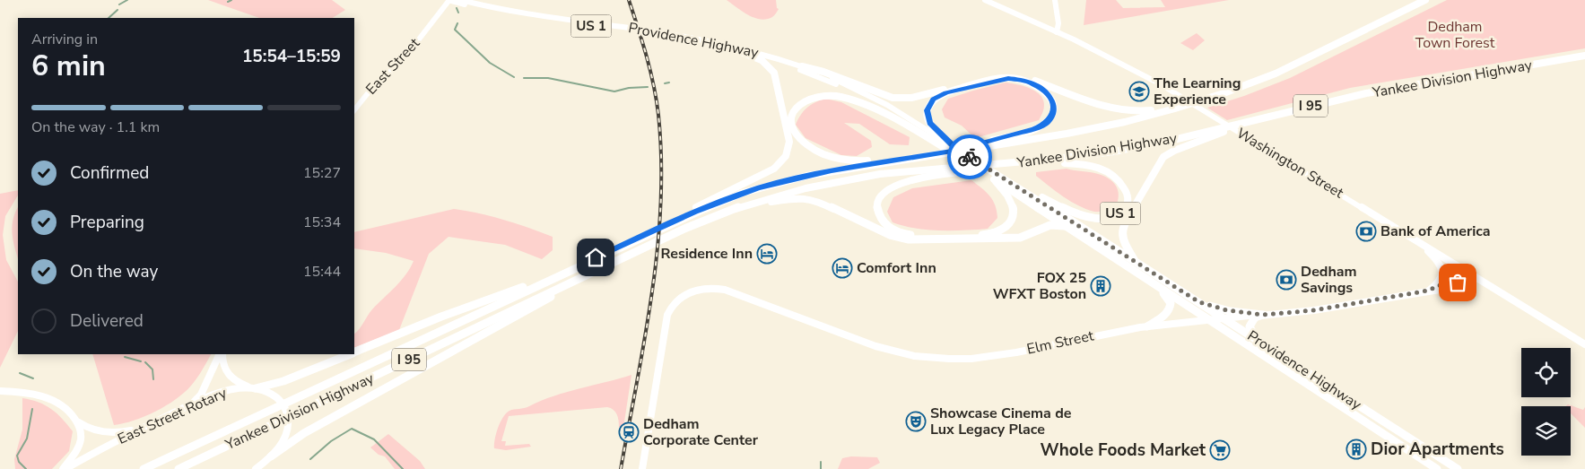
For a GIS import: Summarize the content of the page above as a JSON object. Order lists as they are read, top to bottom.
{
  "streets": {
    "highway": [
      "US 1",
      "Providence Highway",
      "Yankee Division Highway",
      "I 95"
    ],
    "main road": [
      "East Street",
      "Washington Street",
      "Elm Street",
      "East Street Rotary"
    ]
  },
  "crossings": [
    ["US 1", "Providence Highway"],
    ["US 1", "Yankee Division Highway"],
    ["Providence Highway", "East Street"],
    ["Providence Highway", "Yankee Division Highway"],
    ["Providence Highway", "Elm Street"],
    ["Washington Street", "Elm Street"]
  ],
  "parks": ["Dedham Town Forest"],
  "places": {
    "school or university": ["The Learning Experience"],
    "bank": ["Bank of America", "Dedham Savings"],
    "hotel": ["Residence Inn", "Comfort Inn"],
    "building": ["FOX 25 WFXT Boston", "Dior Apartments"],
    "theatre": ["Showcase Cinema de Lux Legacy Place"],
    "station": ["Dedham Corporate Center"],
    "supermarket": ["Whole Foods Market"]
  },
  "page": {
    "heading": ["6 min", "Arriving in", "15:54–15:59"],
    "bar": "On the way · 1.1 km",
    "list": [
      ["Confirmed", "15:27"],
      ["Preparing", "15:34"],
      ["On the way", "15:44"],
      "Delivered"
    ]
  }
}
